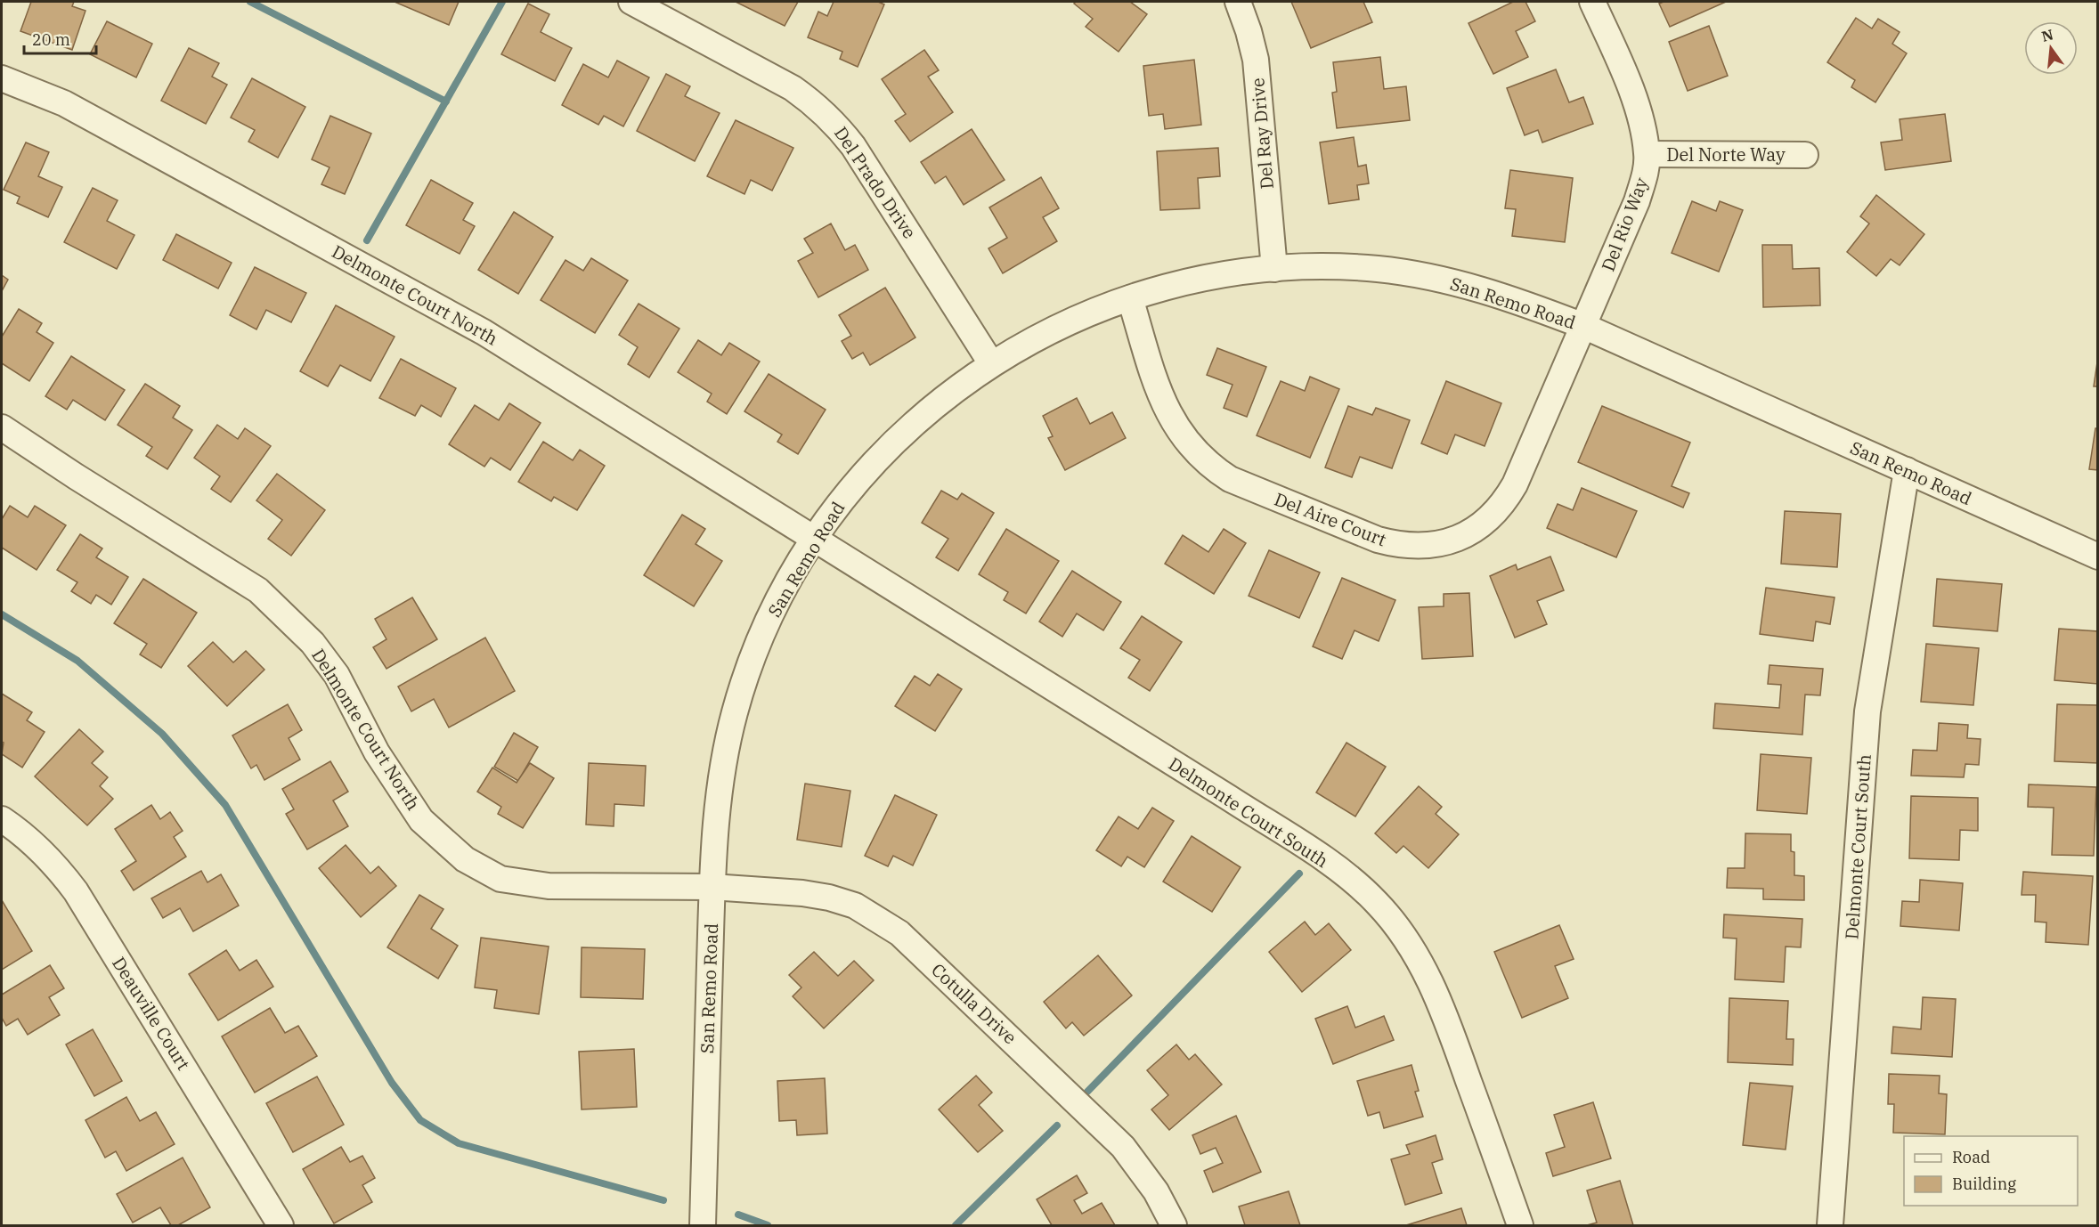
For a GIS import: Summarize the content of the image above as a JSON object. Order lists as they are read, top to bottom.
{
  "streets": {
    "street": [
      "Del Ray Drive",
      "Del Norte Way",
      "Del Prado Drive",
      "Del Rio Way",
      "Delmonte Court North",
      "San Remo Road",
      "Del Aire Court",
      "Delmonte Court South",
      "Cotulla Drive",
      "Deauville Court"
    ]
  },
  "crossings": [
    ["Del Ray Drive", "San Remo Road"],
    ["Del Norte Way", "Del Rio Way"],
    ["Del Prado Drive", "San Remo Road"],
    ["Del Rio Way", "San Remo Road"],
    ["Del Rio Way", "Del Aire Court"],
    ["Delmonte Court North", "San Remo Road"],
    ["Delmonte Court North", "Delmonte Court South"],
    ["Delmonte Court North", "Cotulla Drive"],
    ["San Remo Road", "Del Aire Court"],
    ["San Remo Road", "Delmonte Court South"],
    ["San Remo Road", "Cotulla Drive"]
  ],
  "legend": ["Road", "Building"],
  "scale_bar": "20 m",
  "north": "top"
}
